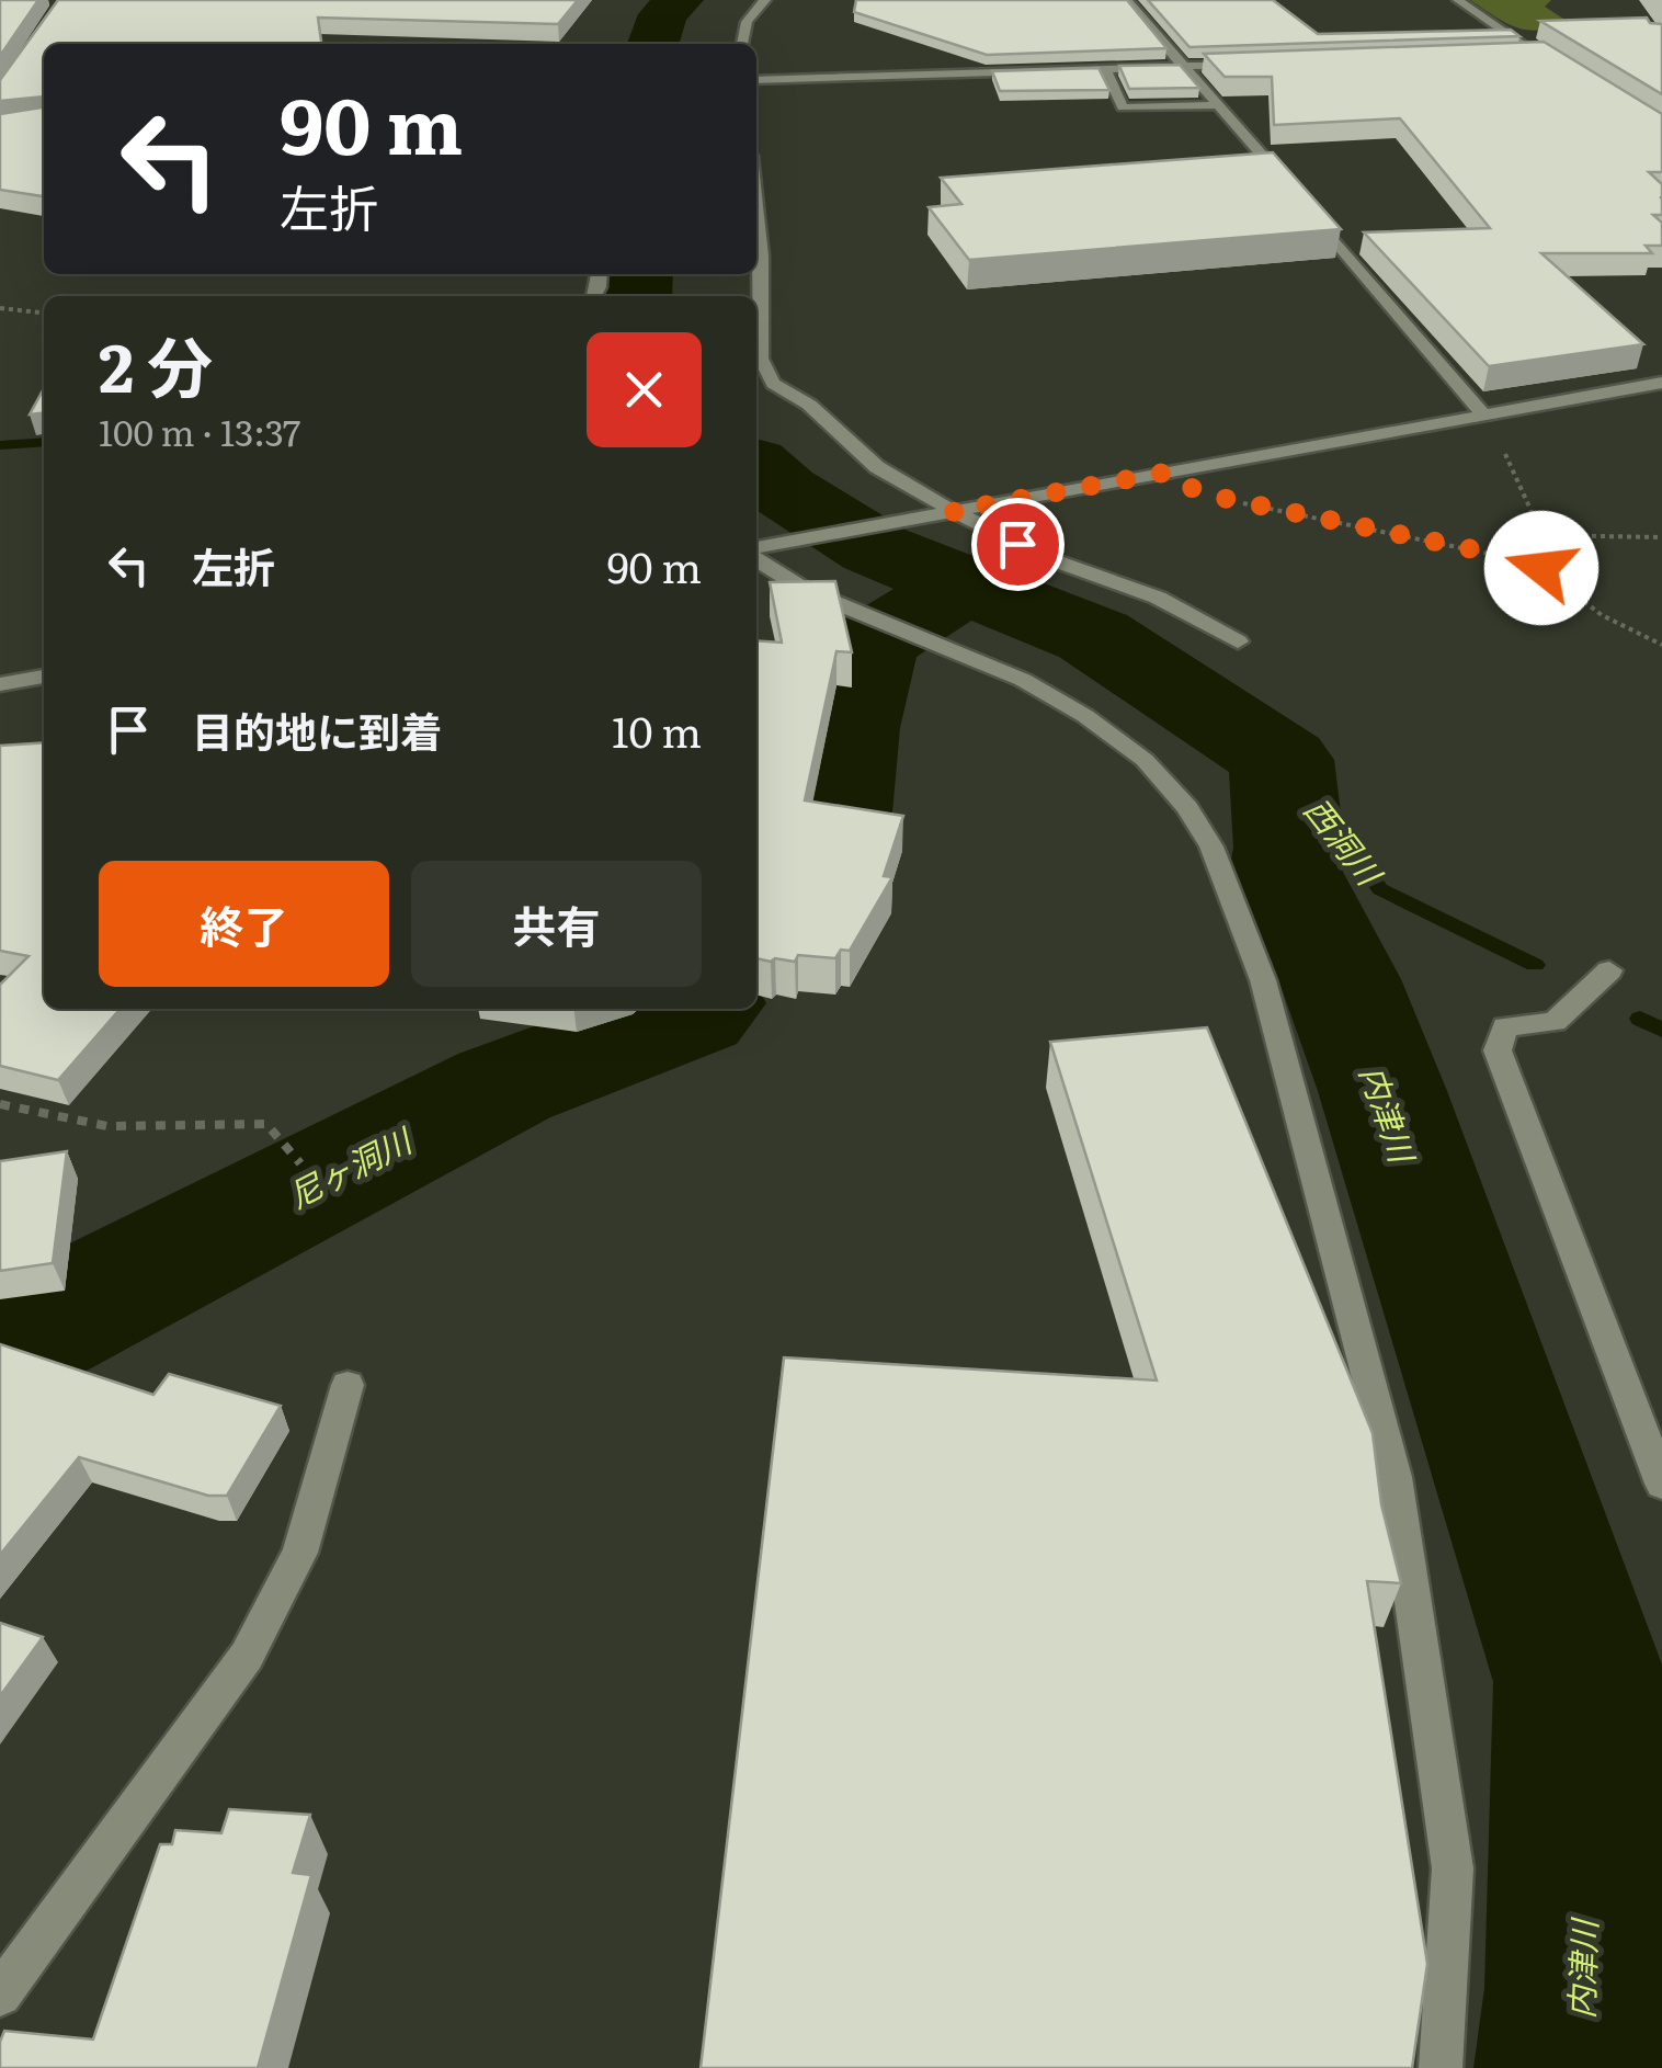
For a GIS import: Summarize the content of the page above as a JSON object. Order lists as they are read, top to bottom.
{
  "water": ["西洞川", "内津川", "尼ヶ洞川"],
  "page": {
    "turn": ["90 m", "左折"],
    "heading": ["2 分", "100 m · 13:37"],
    "list": [
      {
        "name": "左折",
        "value": "90 m"
      },
      {
        "name": "目的地に到着",
        "value": "10 m"
      }
    ],
    "buttons": ["終了", "共有"]
  }
}
